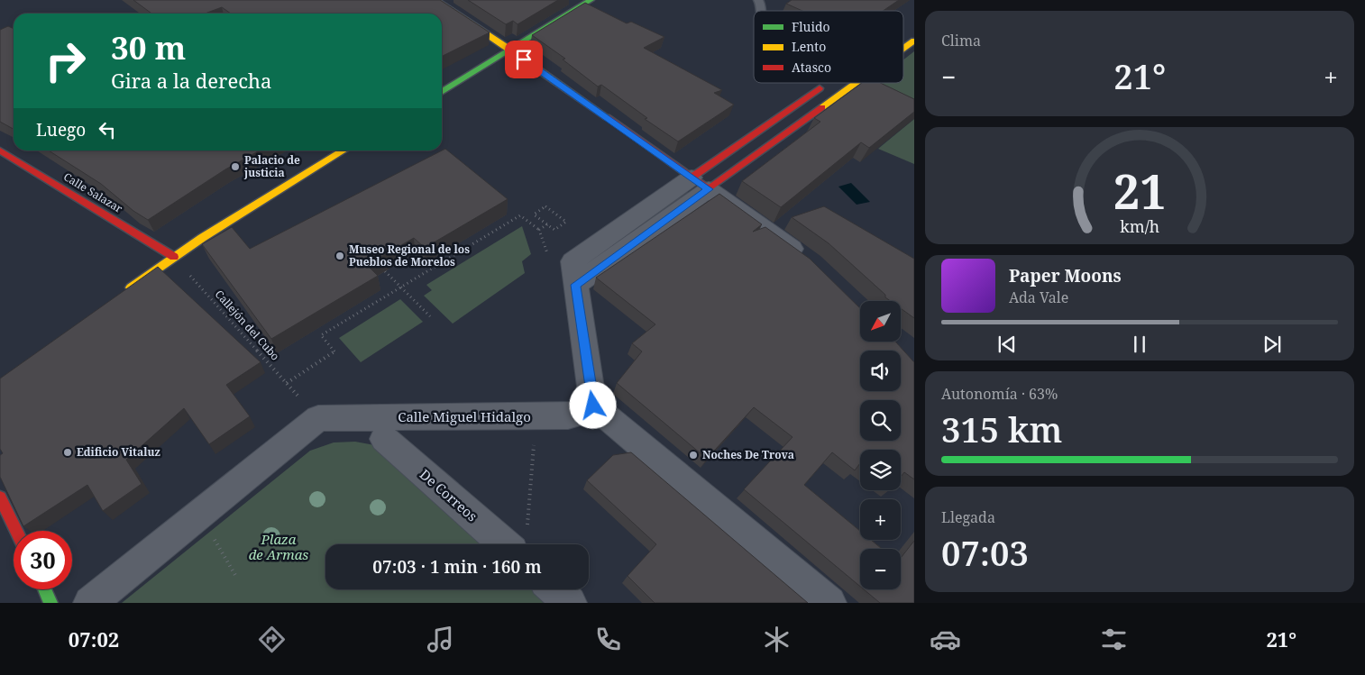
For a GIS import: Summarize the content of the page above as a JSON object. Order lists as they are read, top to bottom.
{
  "streets": {
    "street": ["Calle Salazar", "Calle Miguel Hidalgo", "De Correos"],
    "path": ["Callejón del Cubo"]
  },
  "crossings": [
    ["Calle Salazar", "Callejón del Cubo"]
  ],
  "parks": ["Plaza de Armas"],
  "places": [
    "Palacio de justicia",
    "Museo Regional de los Pueblos de Morelos",
    "Edificio Vitaluz",
    "Noches De Trova"
  ],
  "legend": ["Fluido", "Lento", "Atasco"],
  "north": "bottom left",
  "page": {
    "tile": [
      "Clima",
      ["Autonomía · 63%", "315 km"],
      ["Llegada", "07:03"]
    ],
    "turn": ["30 m", "Gira a la derecha"],
    "heat": ["−", "21°", "+"],
    "then": "Luego",
    "song": ["Paper Moons", "Ada Vale"],
    "map_buttons": ["+", "−"],
    "limit": "30",
    "trip": "07:03 · 1 min · 160 m",
    "tabs": ["07:02", "21°"],
    "gauge": ["21", "km/h"]
  }
}
